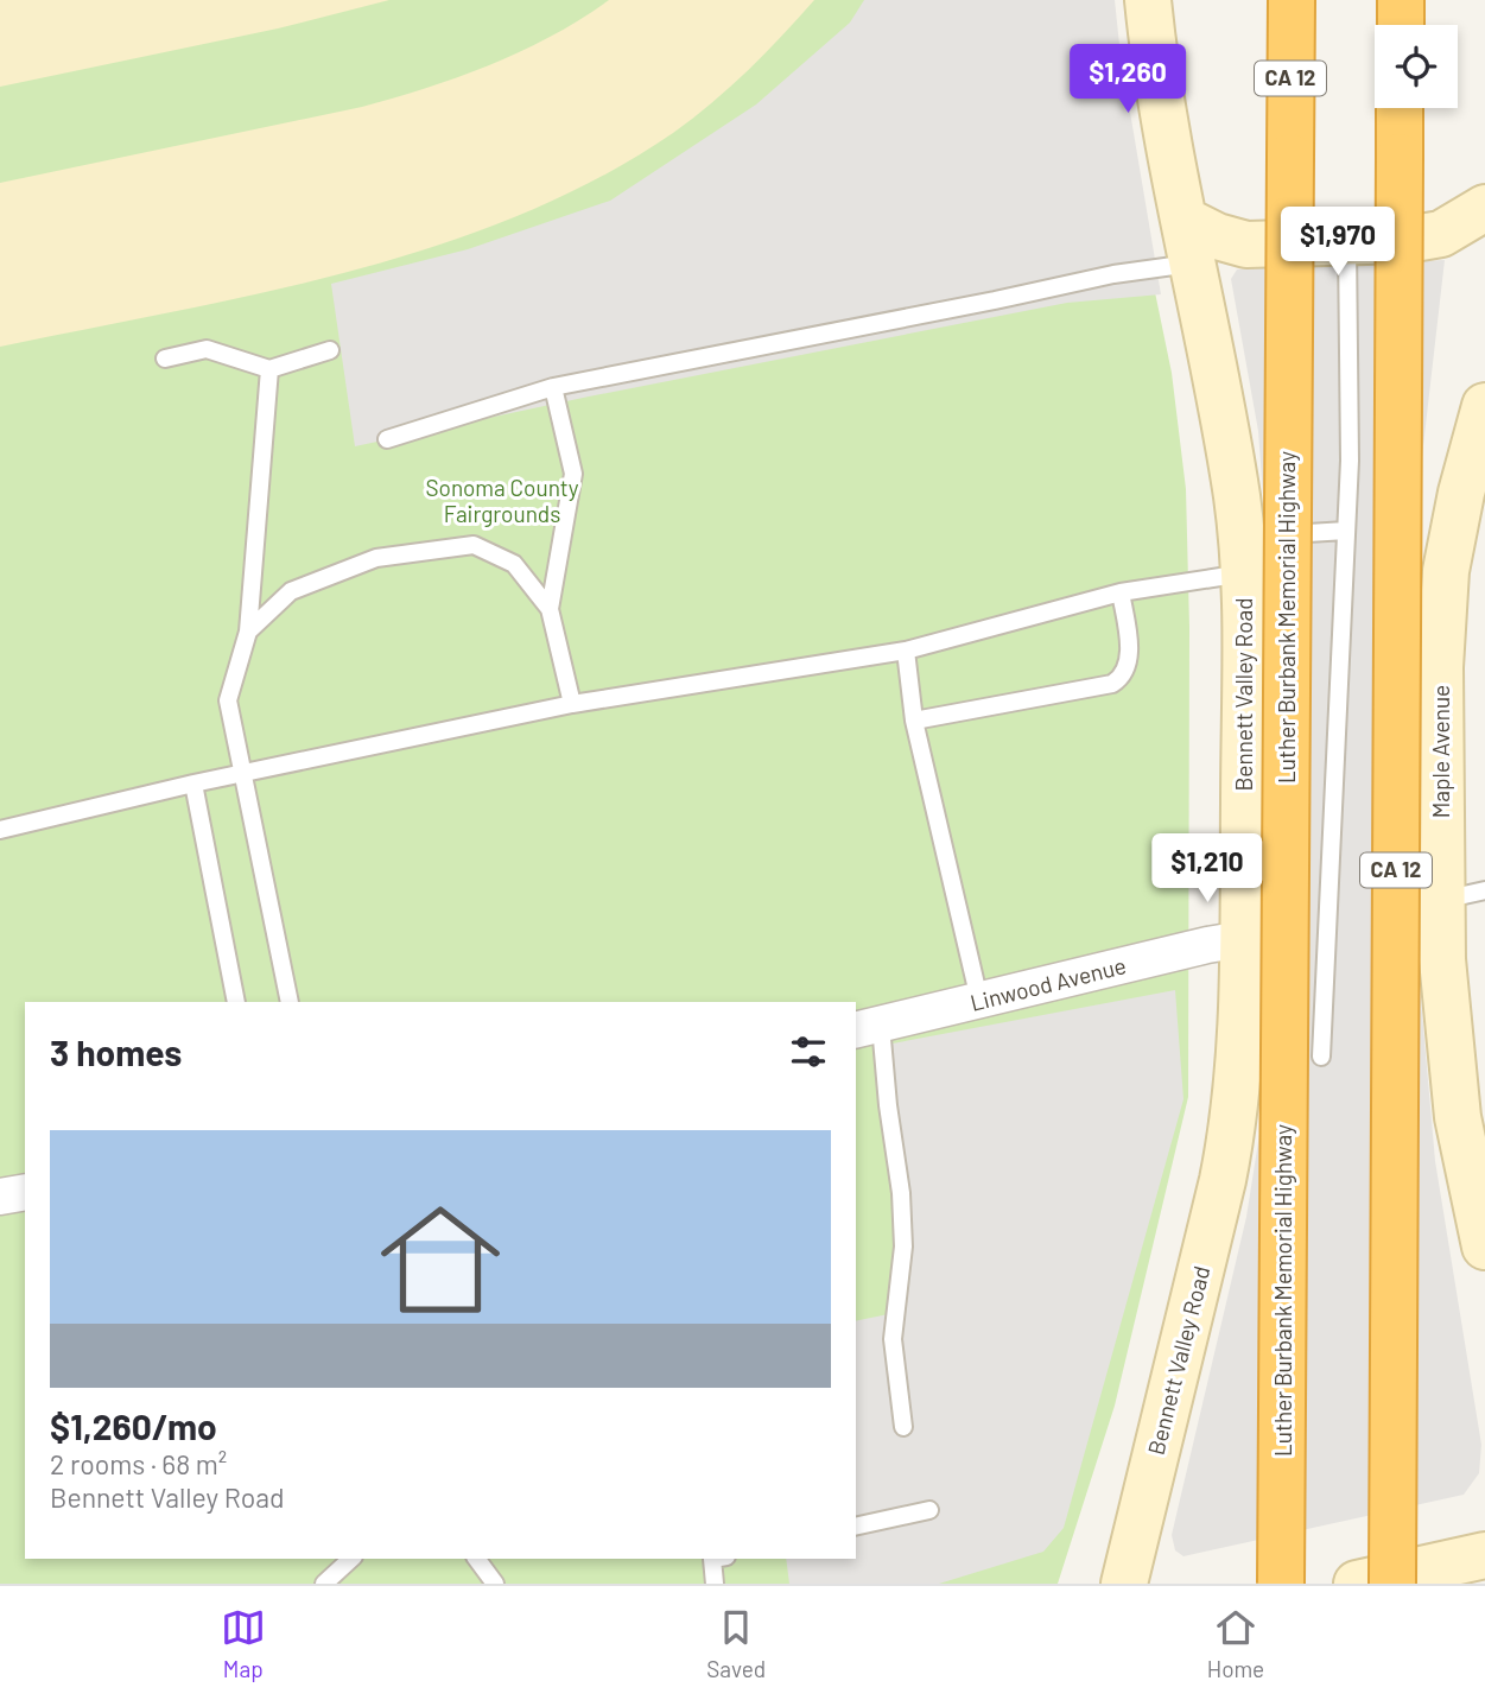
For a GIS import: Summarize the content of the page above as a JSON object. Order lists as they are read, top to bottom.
{
  "streets": {
    "highway": ["CA 12", "Luther Burbank Memorial Highway"],
    "main road": ["Bennett Valley Road", "Maple Avenue"],
    "street": ["Linwood Avenue"]
  },
  "crossings": [
    ["Bennett Valley Road", "Linwood Avenue"]
  ],
  "parks": ["Sonoma County Fairgrounds"],
  "page": {
    "price": ["$1,260", "$1,970", "$1,210"],
    "heading": "3 homes",
    "list": [
      {
        "name": "$1,260/mo",
        "note": "2 rooms · 68 m² · Bennett Valley Road"
      }
    ],
    "tabs": ["Map", "Saved", "Home"]
  }
}
